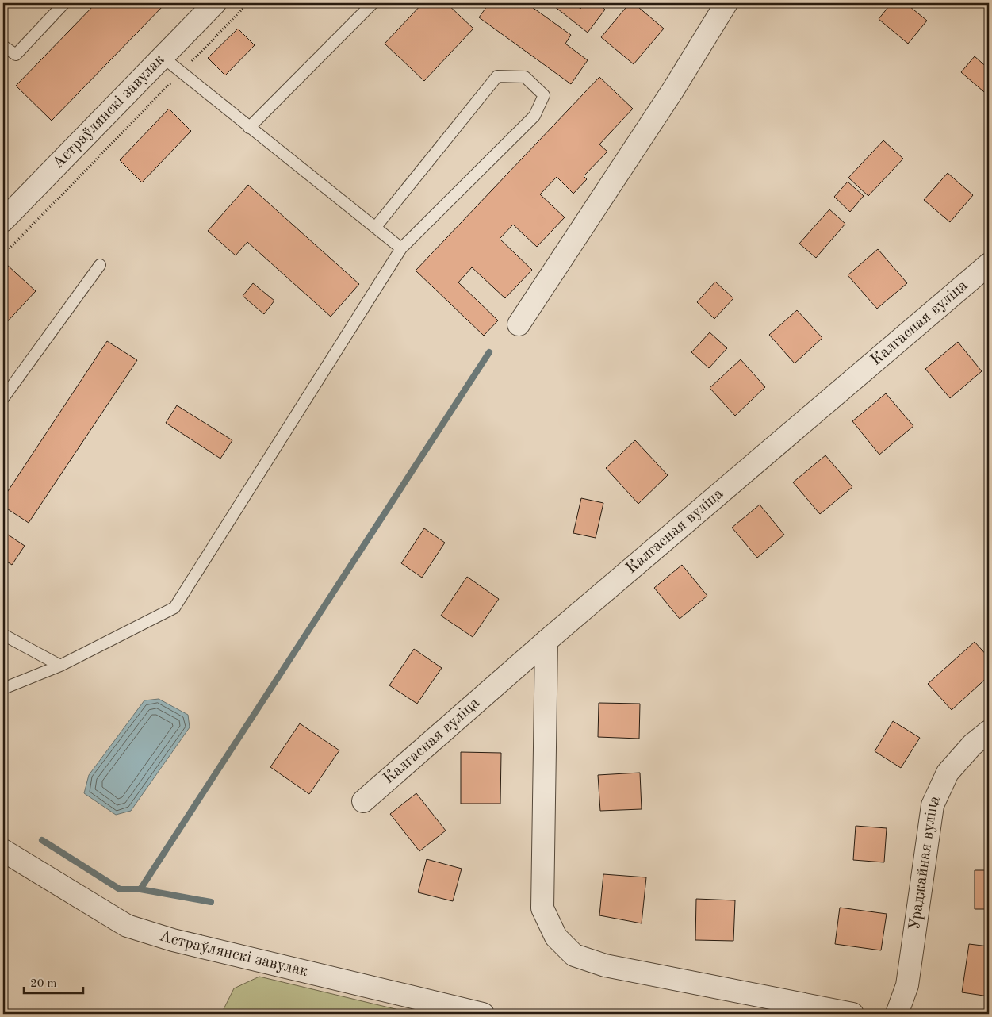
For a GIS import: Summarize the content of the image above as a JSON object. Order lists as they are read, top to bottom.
{
  "streets": {
    "street": ["Астраўлянскі завулак", "Калгасная вуліца", "Ураджайная вуліца"]
  },
  "scale_bar": "20 m"
}
